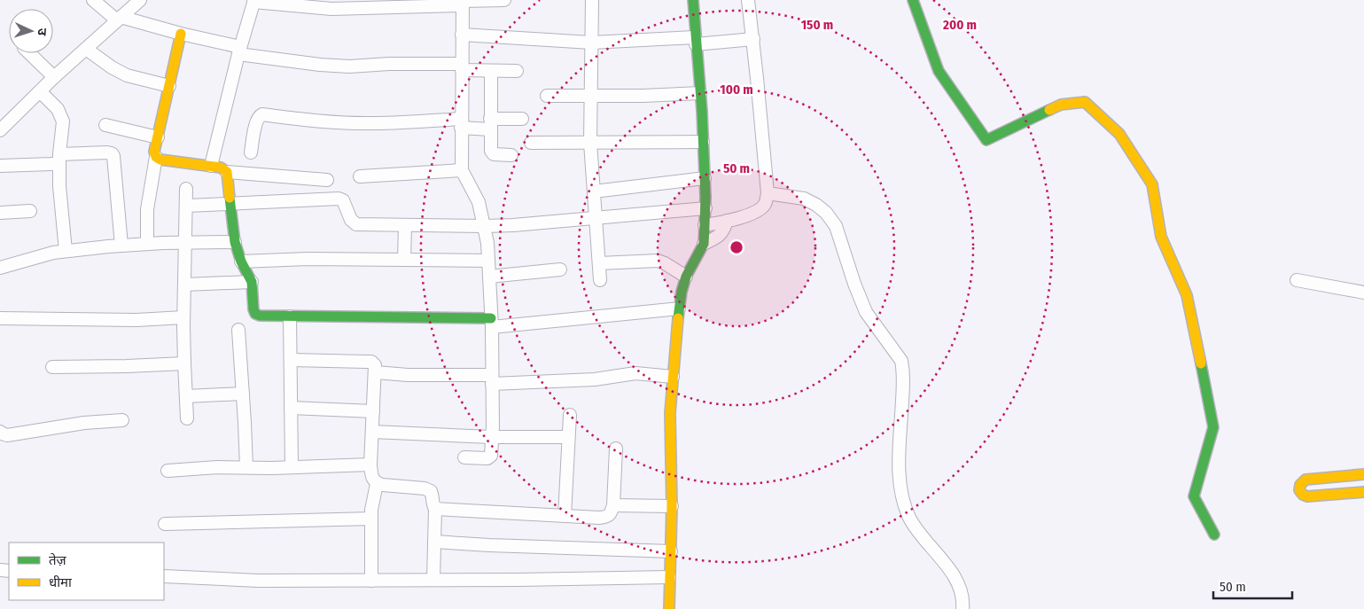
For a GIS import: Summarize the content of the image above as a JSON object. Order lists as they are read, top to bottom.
{
  "legend": ["तेज़", "धीमा"],
  "scale_bar": "50 m",
  "north": "right",
  "rings": [
    "200 m",
    "150 m",
    "100 m",
    "50 m"
  ]
}
